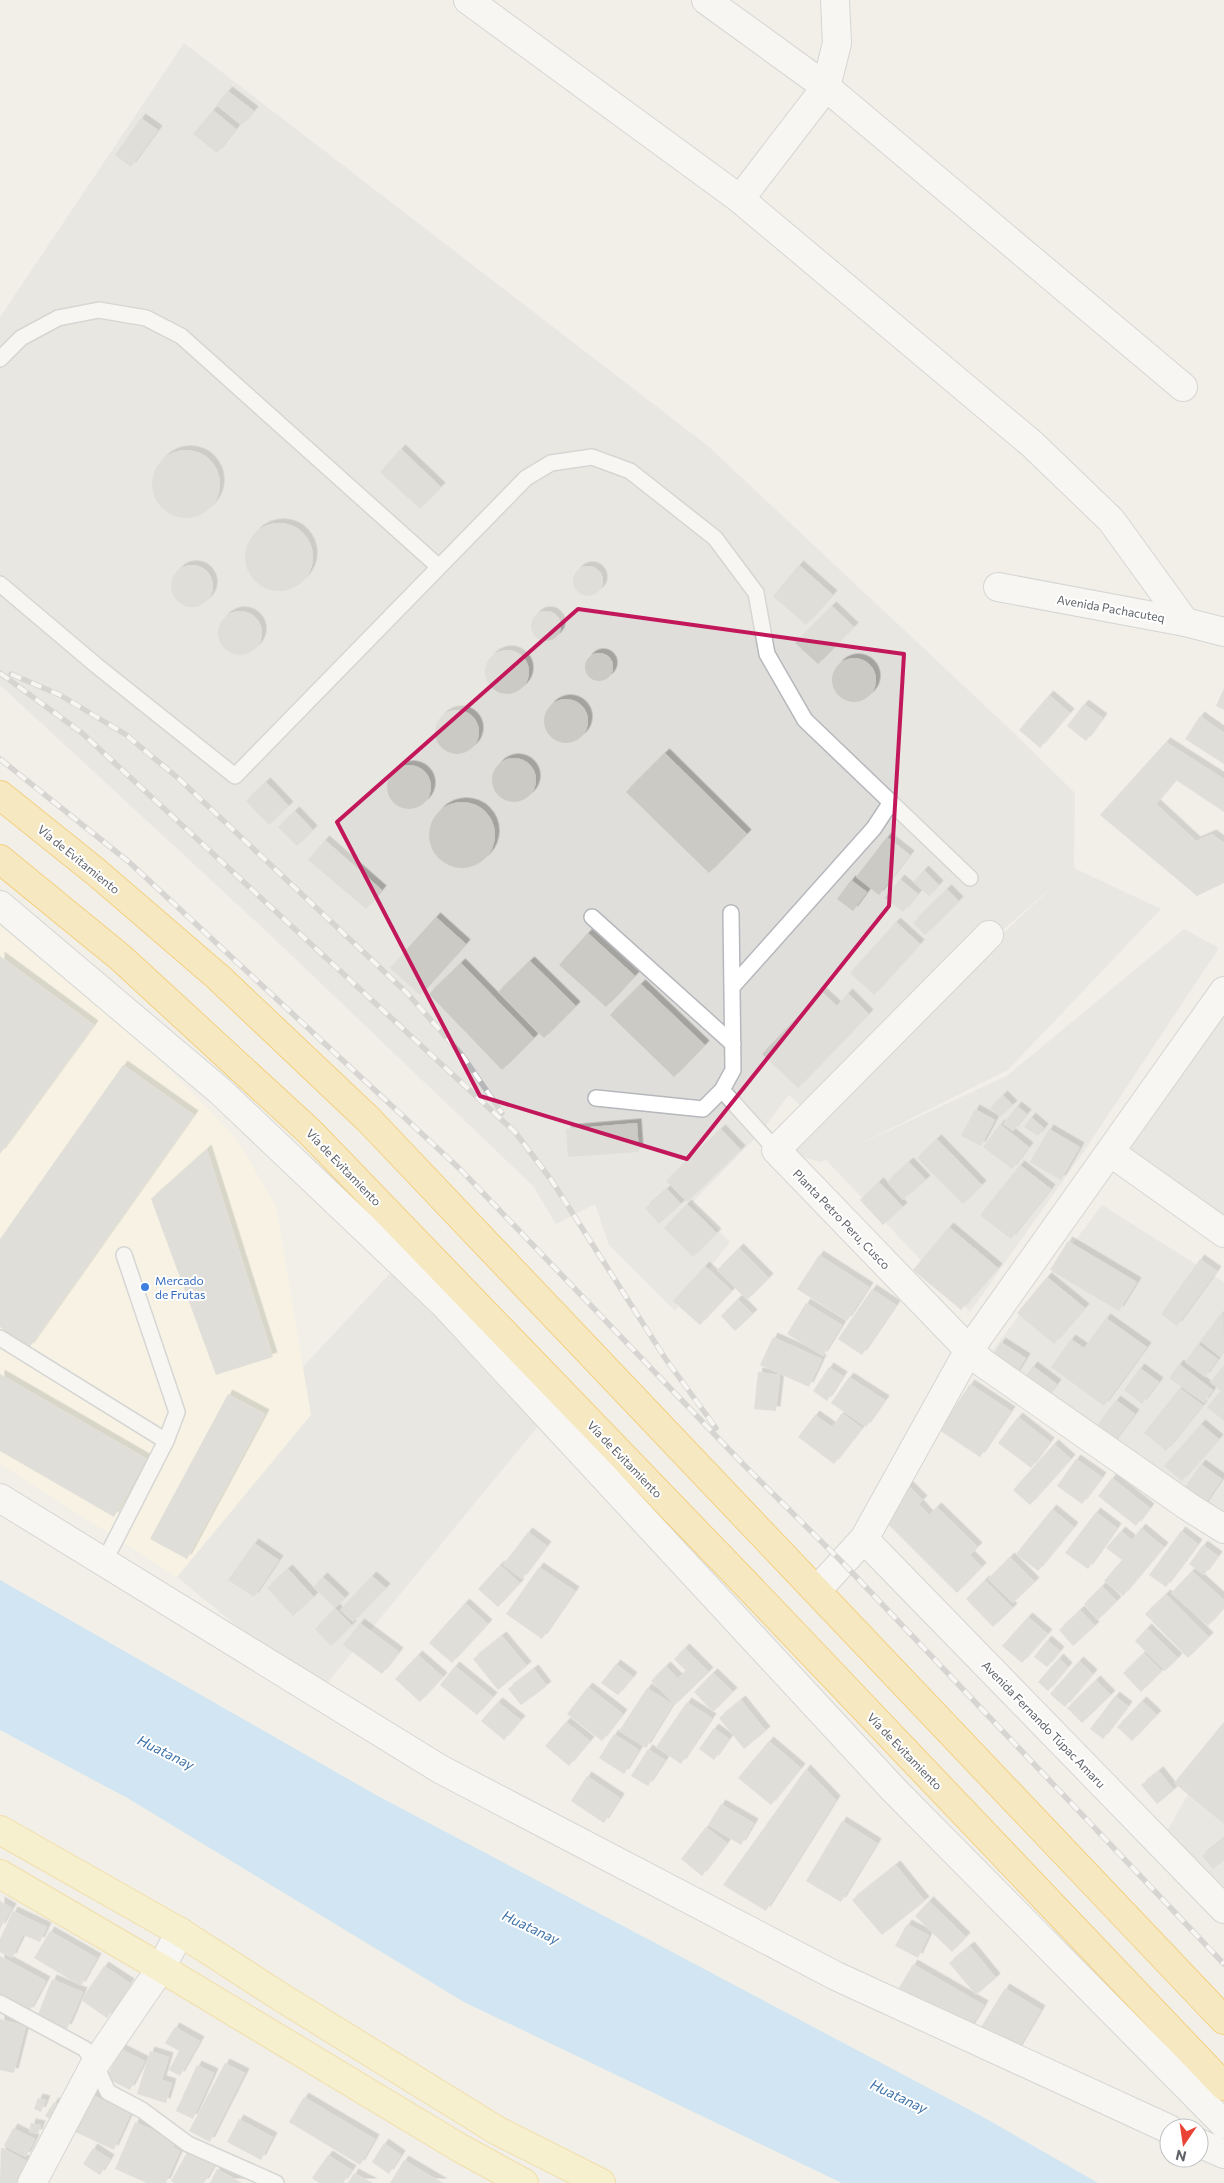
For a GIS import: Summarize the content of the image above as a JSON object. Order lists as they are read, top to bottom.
{
  "streets": {
    "highway": ["Vía de Evitamiento"],
    "street": ["Avenida Pachacuteq", "Planta Petro Peru, Cusco", "Avenida Fernando Túpac Amaru"]
  },
  "water": ["Huatanay"],
  "places": ["Mercado de Frutas"],
  "north": "bottom"
}
